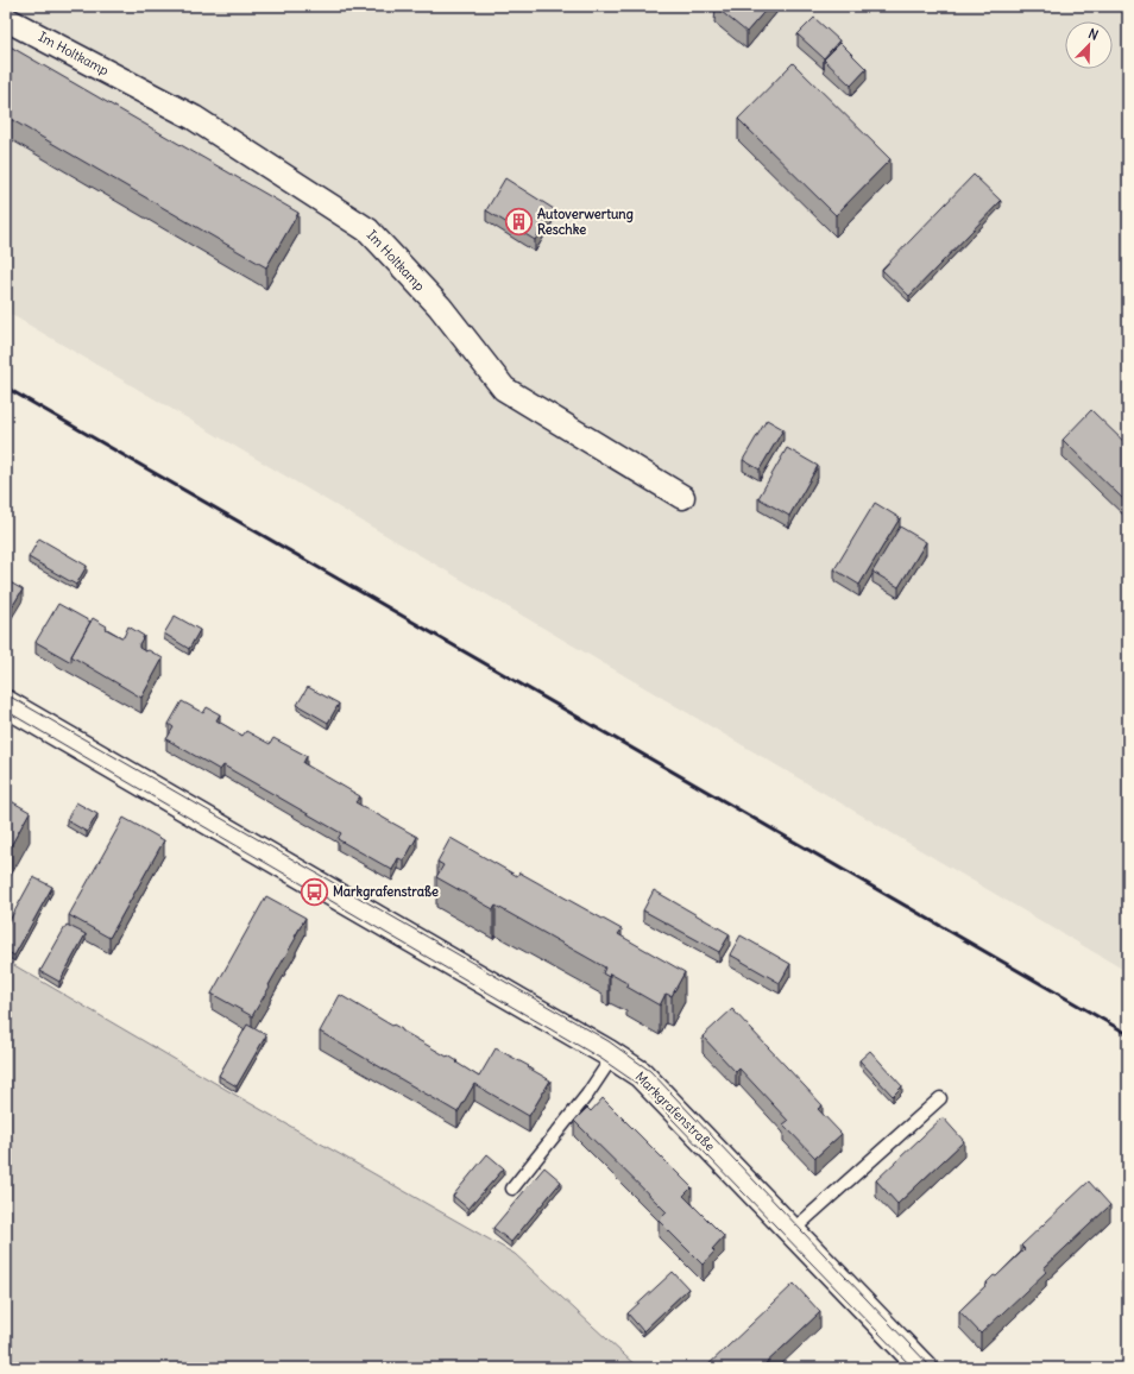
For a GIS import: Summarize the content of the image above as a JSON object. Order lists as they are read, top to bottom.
{
  "streets": {
    "street": ["Im Holtkamp", "Markgrafenstraße"]
  },
  "places": {
    "building": ["Autoverwertung Reschke"],
    "bus stop": ["Markgrafenstraße"]
  },
  "north": "top right"
}
